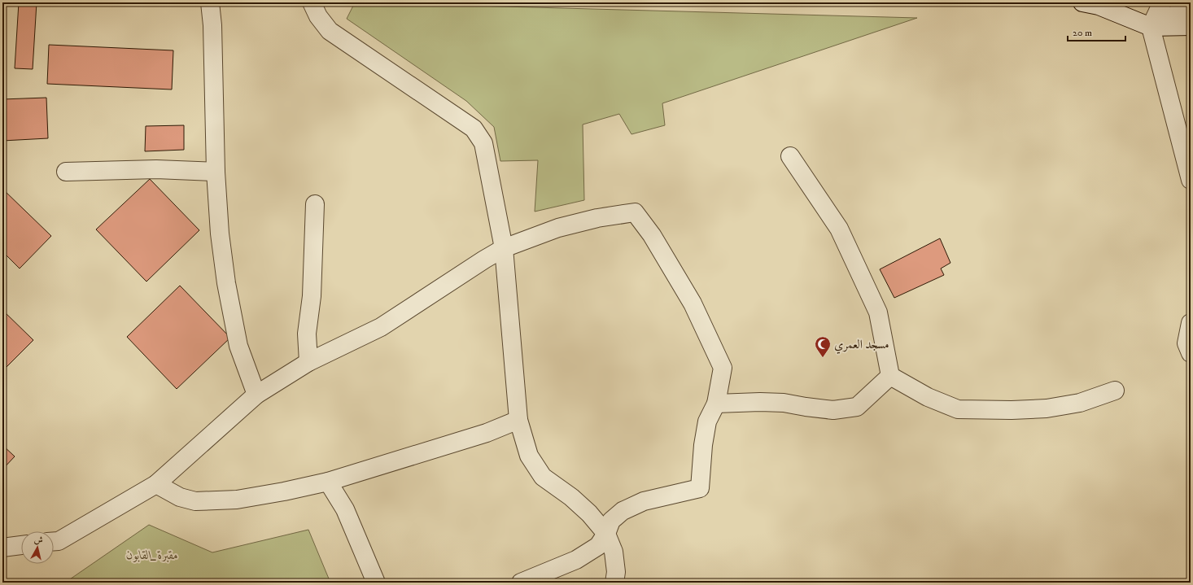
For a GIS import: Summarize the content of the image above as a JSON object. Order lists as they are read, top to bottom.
{
  "parks": ["مقبرة_القابون"],
  "places": {
    "mosque": ["مسجد العمري"]
  },
  "scale_bar": "20 m",
  "north": "top"
}
